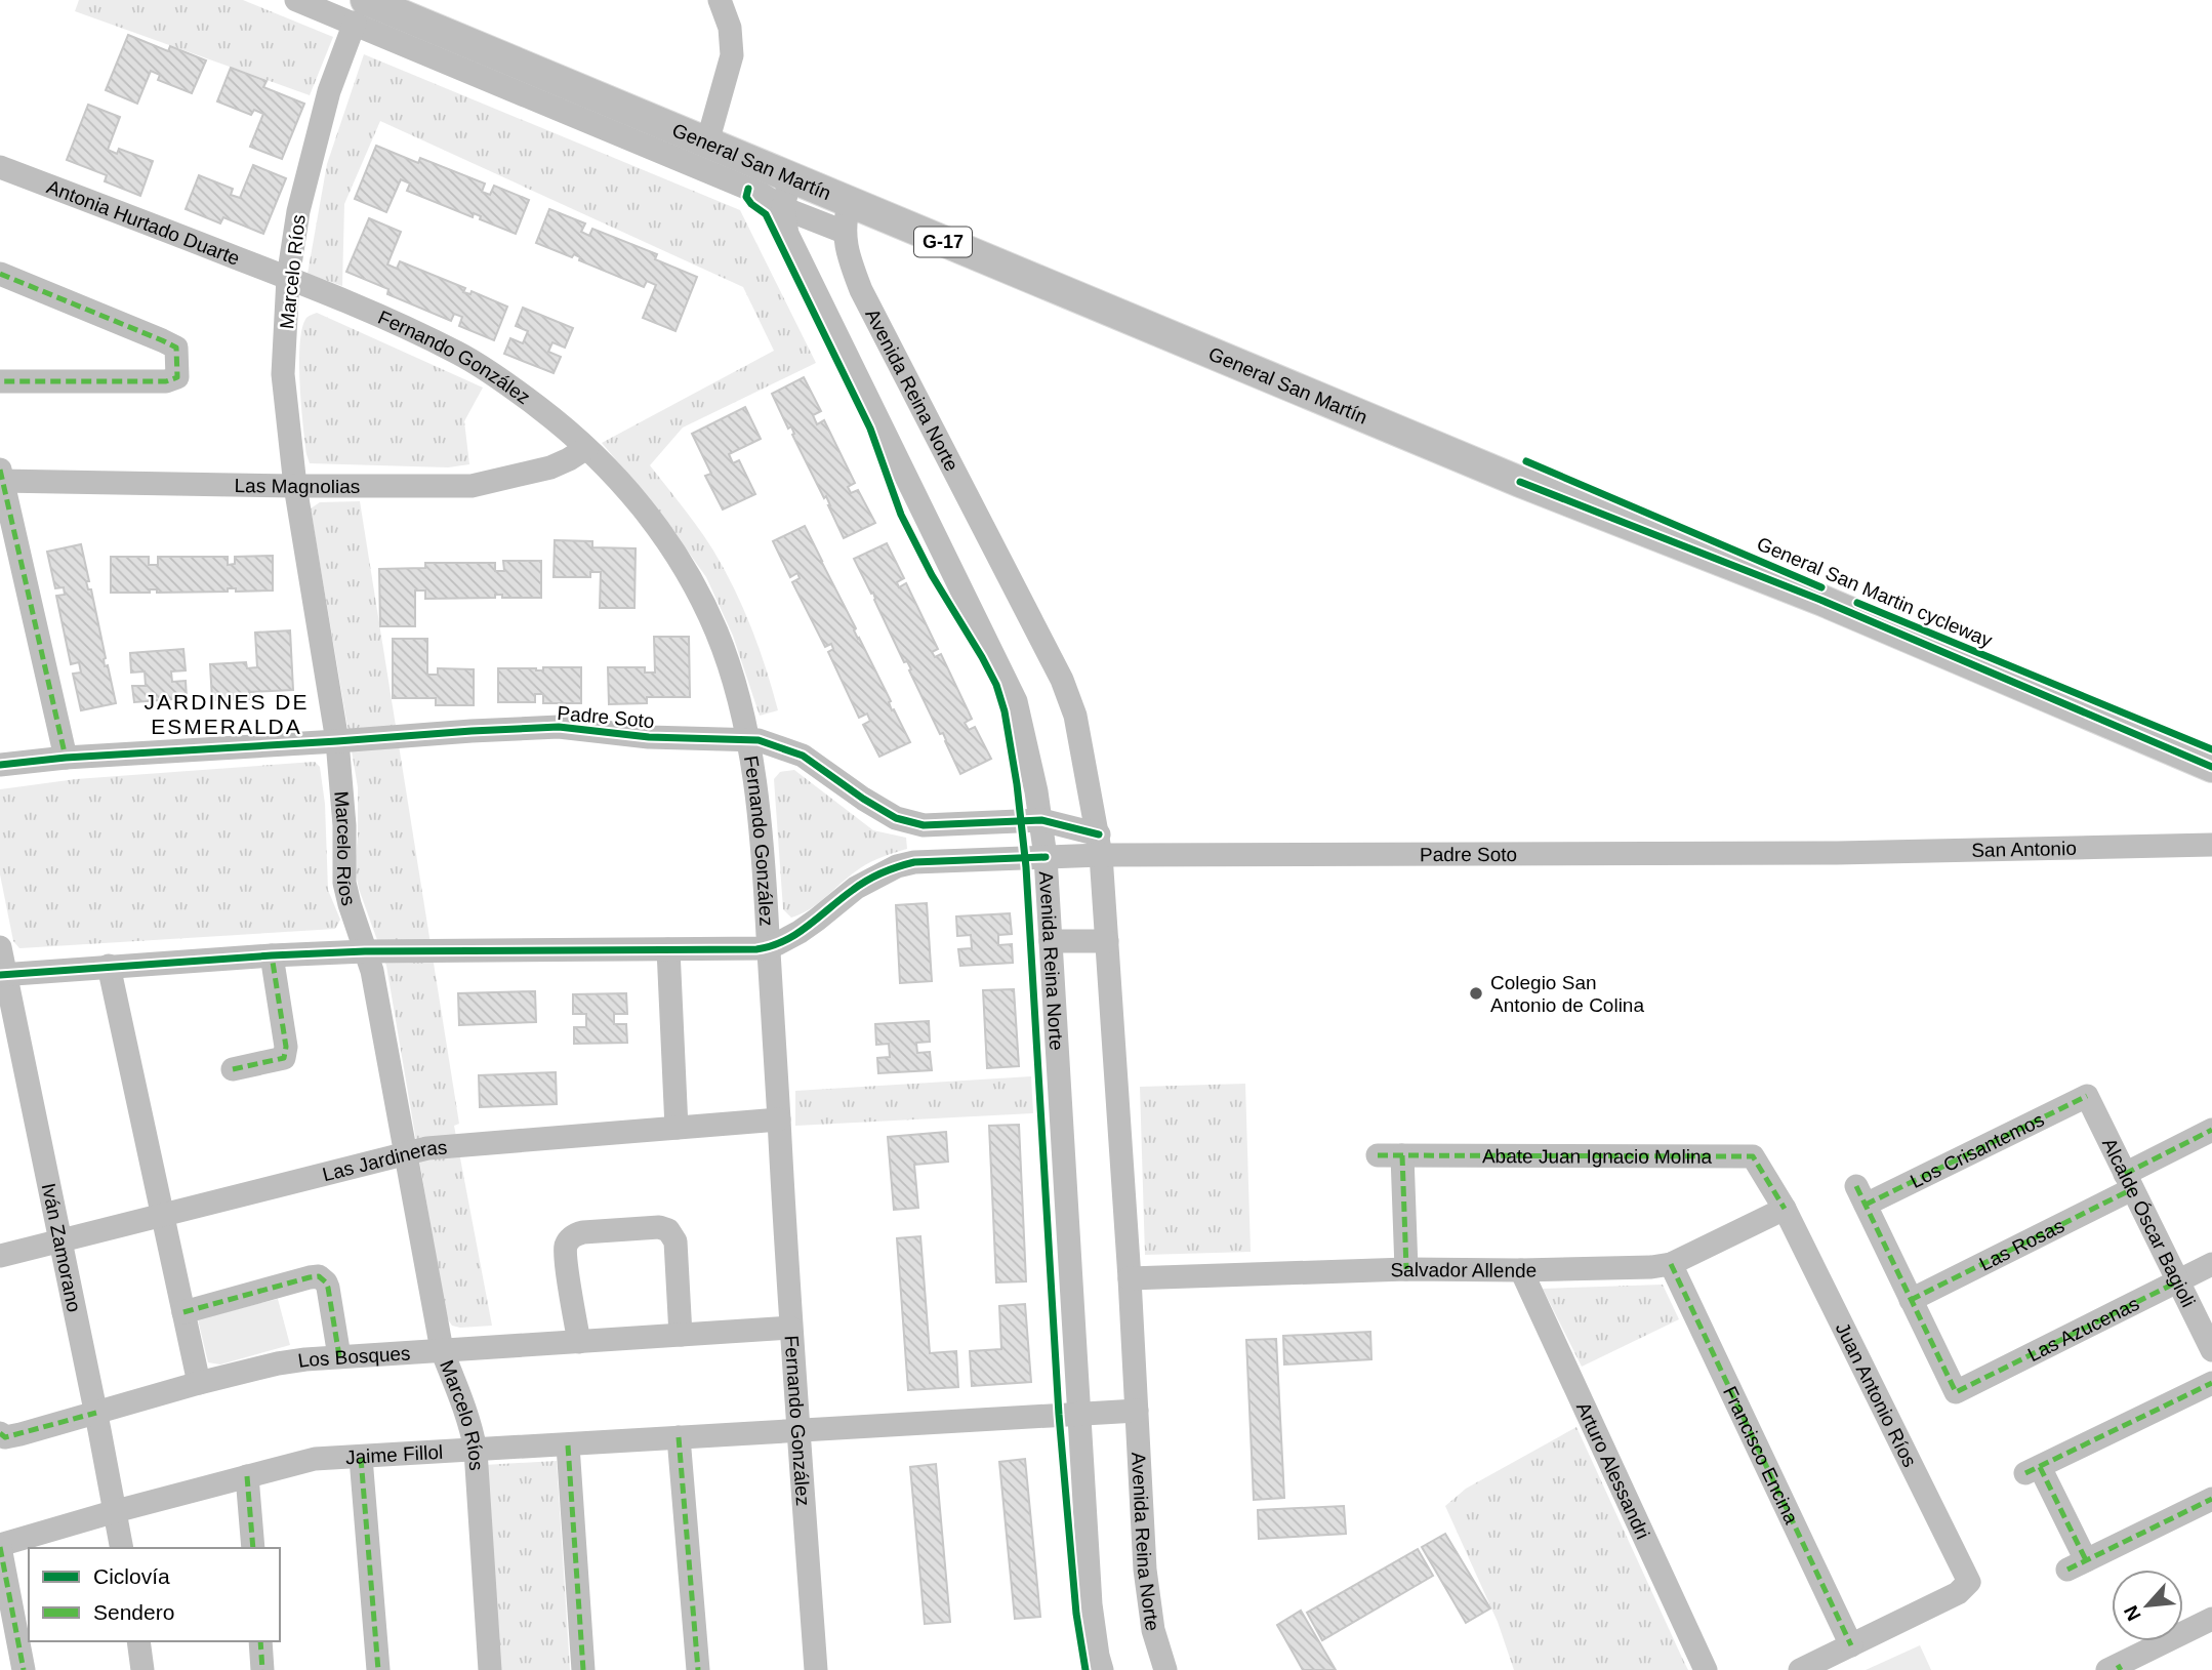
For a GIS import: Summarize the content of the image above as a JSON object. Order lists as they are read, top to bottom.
{
  "streets": {
    "main road": ["General San Martín", "G-17"],
    "street": [
      "Antonia Hurtado Duarte",
      "Marcelo Ríos",
      "Fernando González",
      "Avenida Reina Norte",
      "Las Magnolias",
      "Padre Soto",
      "San Antonio",
      "Los Crisantemos",
      "Abate Juan Ignacio Molina",
      "Las Jardineras",
      "Alcalde Óscar Bagioli",
      "Las Rosas",
      "Iván Zamorano",
      "Salvador Allende",
      "Las Azucenas",
      "Los Bosques",
      "Juan Antonio Ríos",
      "Francisco Encina",
      "Jaime Fillol",
      "Arturo Alessandri"
    ],
    "cycle path": ["General San Martin cycleway"]
  },
  "crossings": [
    ["General San Martín", "Marcelo Ríos"],
    ["General San Martín", "Avenida Reina Norte"],
    ["Antonia Hurtado Duarte", "Marcelo Ríos"],
    ["Antonia Hurtado Duarte", "Fernando González"],
    ["Marcelo Ríos", "Fernando González"],
    ["Marcelo Ríos", "Las Magnolias"],
    ["Marcelo Ríos", "Padre Soto"],
    ["Marcelo Ríos", "Las Jardineras"],
    ["Marcelo Ríos", "Los Bosques"],
    ["Marcelo Ríos", "Jaime Fillol"],
    ["Fernando González", "Las Magnolias"],
    ["Fernando González", "Padre Soto"],
    ["Fernando González", "Las Jardineras"],
    ["Fernando González", "Los Bosques"],
    ["Fernando González", "Jaime Fillol"],
    ["Avenida Reina Norte", "Padre Soto"],
    ["Avenida Reina Norte", "Salvador Allende"],
    ["Padre Soto", "San Antonio"],
    ["Los Crisantemos", "Alcalde Óscar Bagioli"],
    ["Los Crisantemos", "Las Rosas"],
    ["Los Crisantemos", "Las Azucenas"],
    ["Abate Juan Ignacio Molina", "Salvador Allende"],
    ["Abate Juan Ignacio Molina", "Juan Antonio Ríos"],
    ["Las Jardineras", "Iván Zamorano"],
    ["Alcalde Óscar Bagioli", "Las Rosas"],
    ["Alcalde Óscar Bagioli", "Las Azucenas"],
    ["Las Rosas", "Las Azucenas"],
    ["Iván Zamorano", "Los Bosques"],
    ["Iván Zamorano", "Jaime Fillol"],
    ["Salvador Allende", "Juan Antonio Ríos"],
    ["Salvador Allende", "Francisco Encina"],
    ["Salvador Allende", "Arturo Alessandri"],
    ["Juan Antonio Ríos", "Francisco Encina"]
  ],
  "districts": ["JARDINES DE ESMERALDA"],
  "places": ["Colegio San Antonio de Colina"],
  "legend": ["Ciclovía", "Sendero"],
  "north": "bottom left"
}
